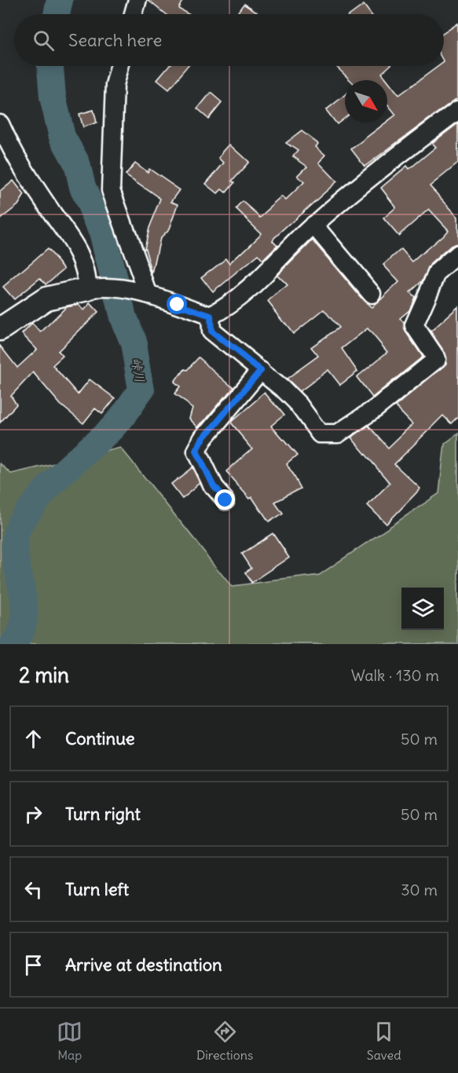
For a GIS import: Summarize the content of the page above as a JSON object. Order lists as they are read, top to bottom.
{
  "water": ["峠川"],
  "north": "bottom right",
  "page": {
    "search": "Search here",
    "heading": ["2 min", "Walk · 130 m"],
    "list": [
      ["Continue", "50 m"],
      ["Turn right", "50 m"],
      ["Turn left", "30 m"],
      "Arrive at destination"
    ],
    "nav": ["Map", "Directions", "Saved"]
  }
}
